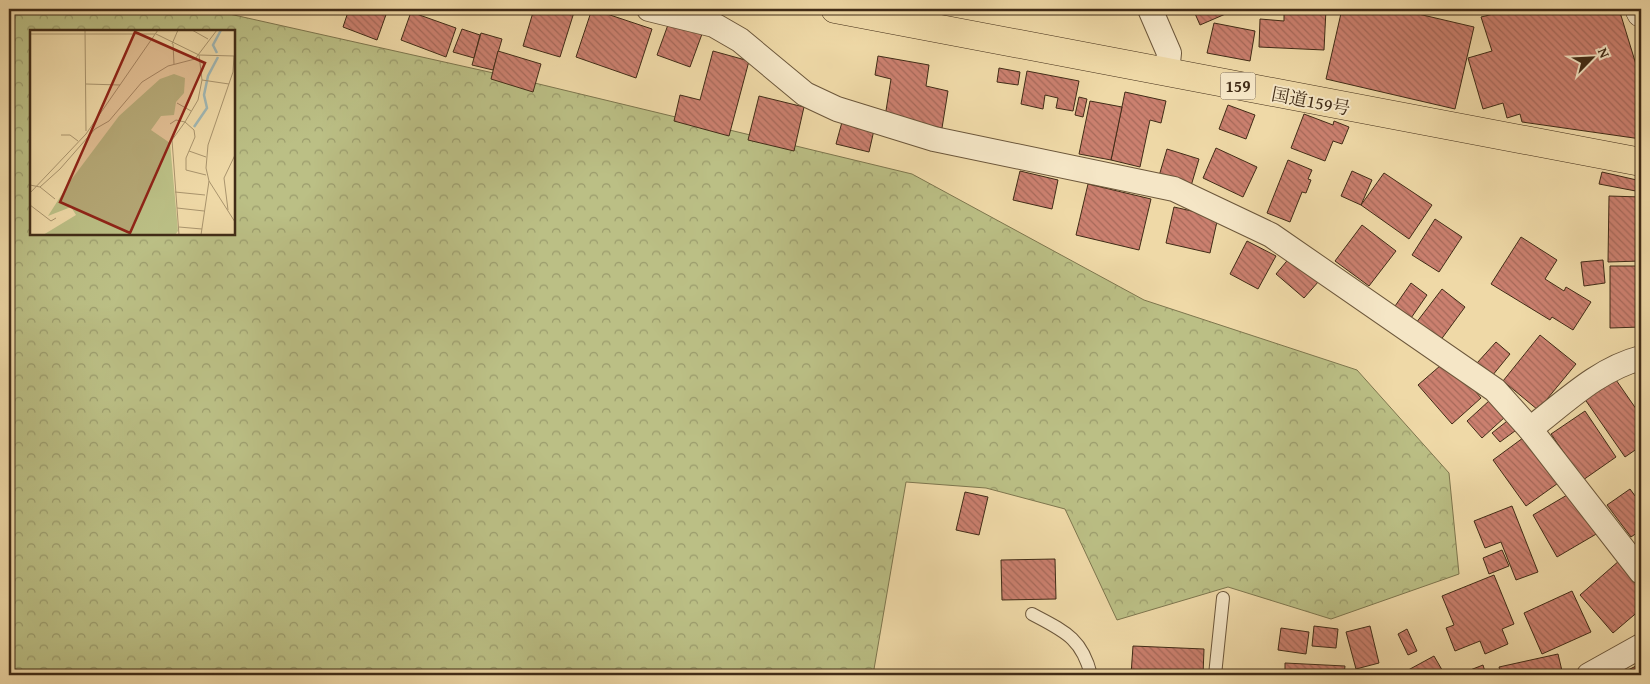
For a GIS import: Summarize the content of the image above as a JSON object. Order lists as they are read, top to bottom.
{
  "streets": {
    "highway": ["159", "国道159号"]
  },
  "north": "top right"
}
